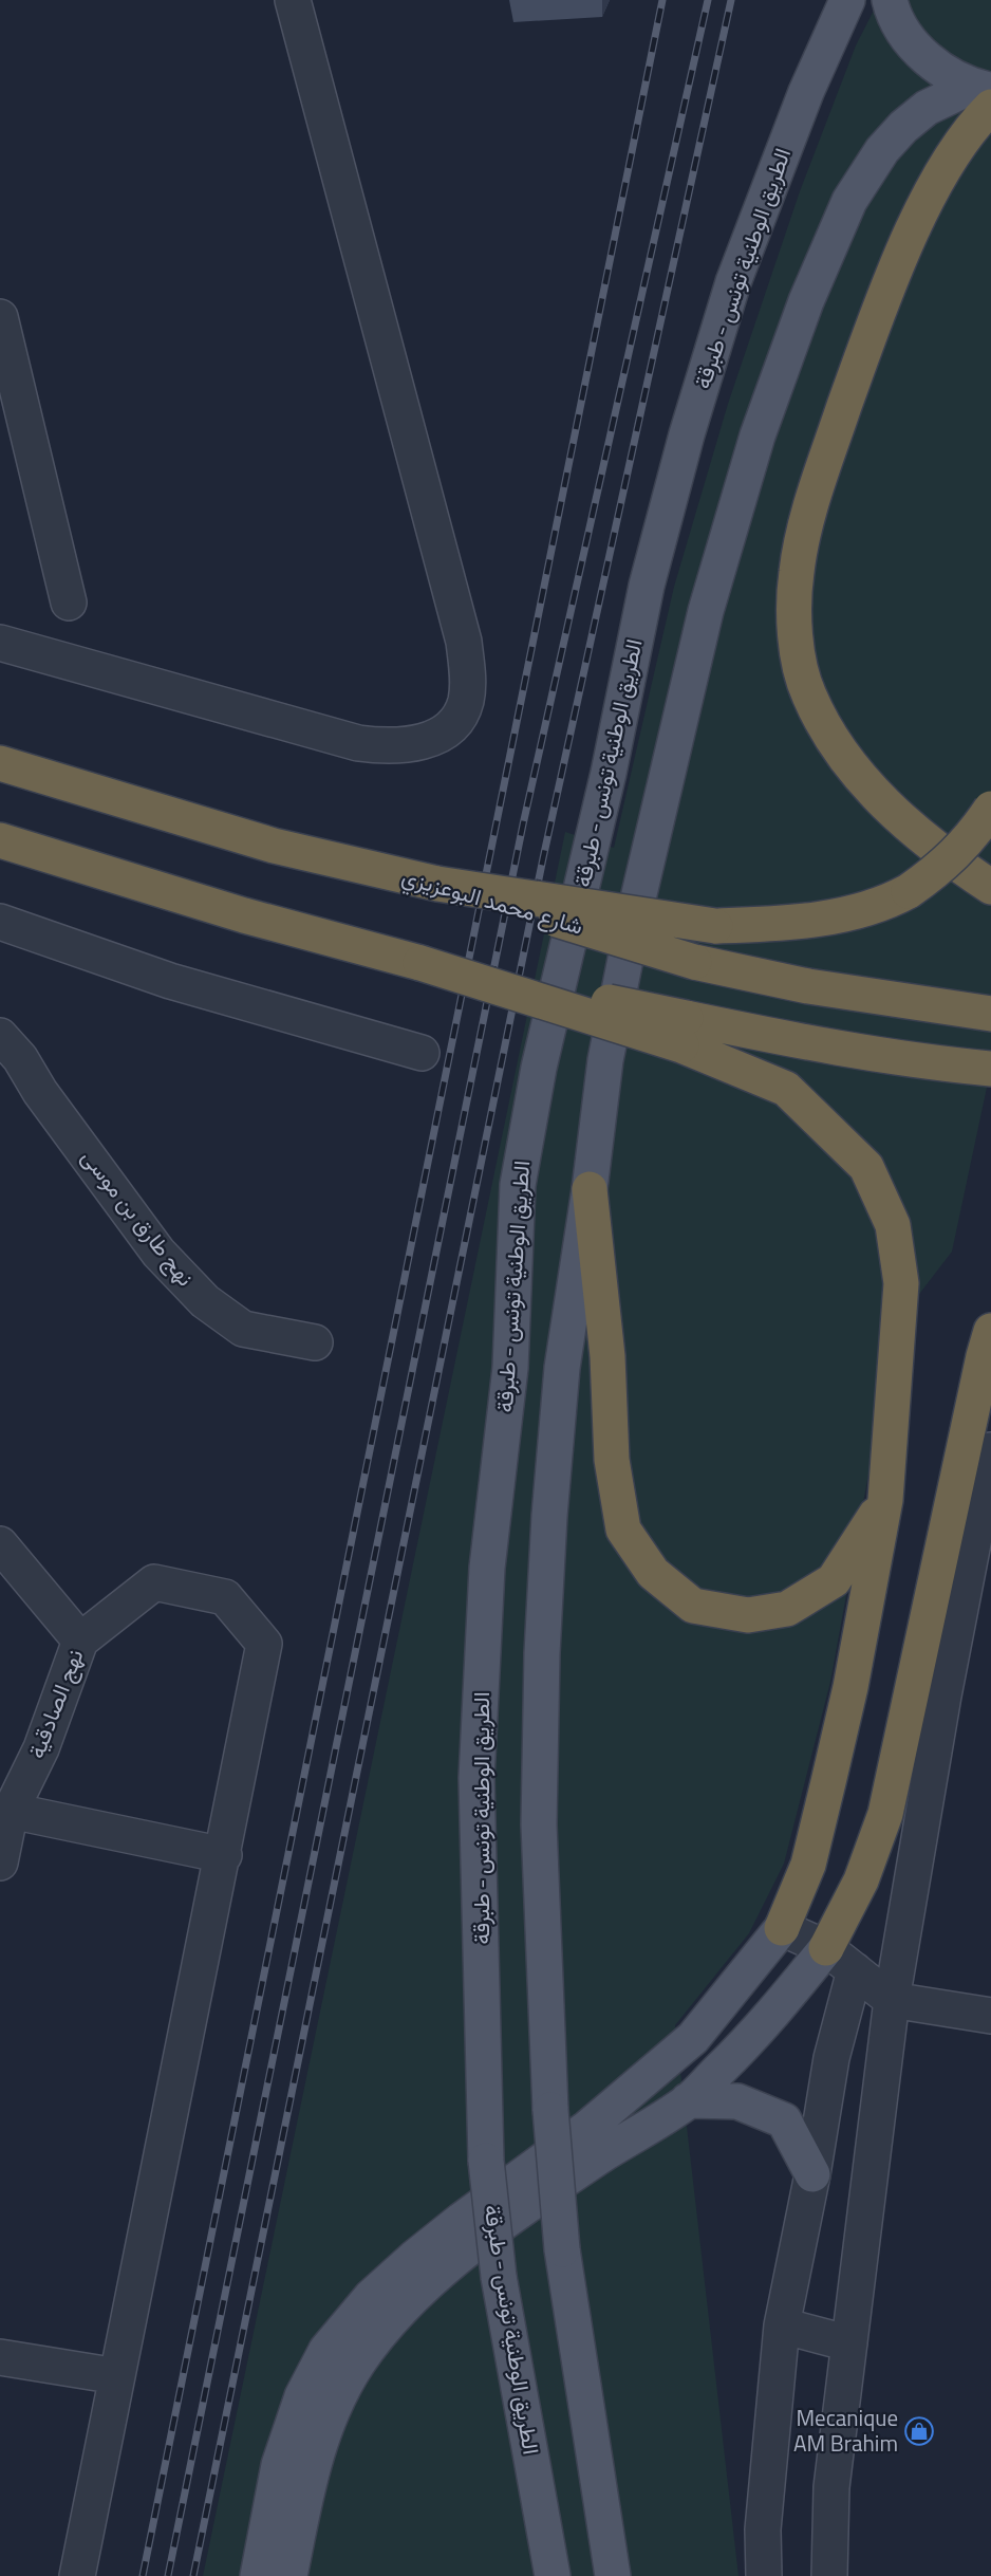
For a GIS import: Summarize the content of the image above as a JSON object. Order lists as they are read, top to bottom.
{
  "streets": {
    "highway": ["شارع محمد البوعزيزي"],
    "main road": ["الطريق الوطنية تونس - طبرقة"],
    "street": ["نهج طارق بن موسى", "نهج الصادقية"]
  },
  "places": {
    "shop": ["Mecanique AM Brahim"]
  }
}
